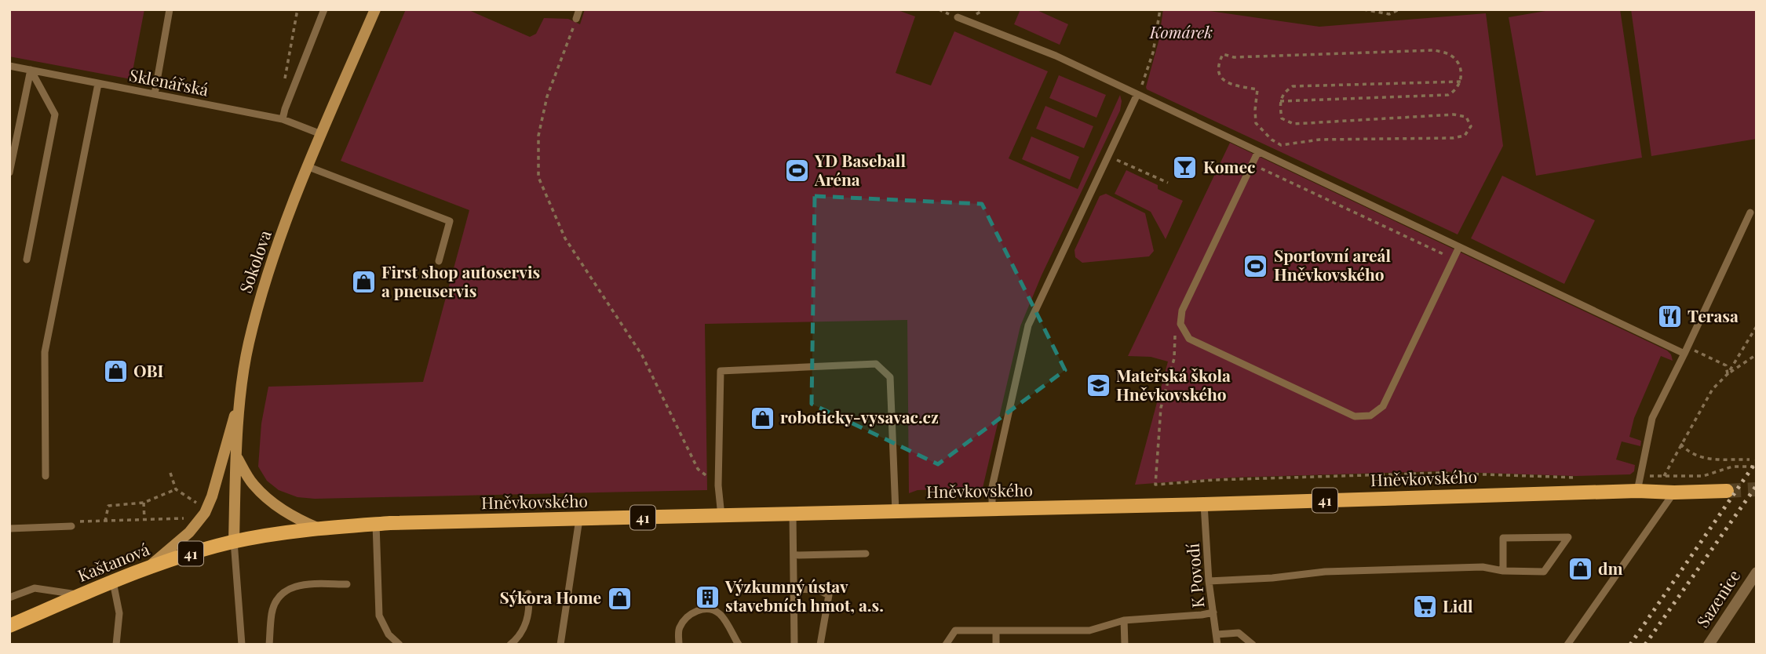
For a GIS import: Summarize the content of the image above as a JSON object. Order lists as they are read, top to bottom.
{
  "streets": {
    "main road": ["Hněvkovského", "41", "Kaštanová"],
    "street": ["Sokolova", "Sazenice"],
    "lane": ["Sklenářská", "K Povodí"]
  },
  "crossings": [
    ["Sklenářská", "Sokolova"],
    ["Sokolova", "Hněvkovského"],
    ["Sokolova", "Kaštanová"],
    ["Hněvkovského", "Kaštanová"],
    ["Hněvkovského", "K Povodí"]
  ],
  "parks": ["Komárek"],
  "places": {
    "bar": ["Komec"],
    "sports": ["YD Baseball Aréna", "Sportovní areál Hněvkovského"],
    "shop": [
      "First shop autoservis a pneuservis",
      "OBI",
      "roboticky-vysavac.cz",
      "dm",
      "Sýkora Home"
    ],
    "restaurant": ["Terasa"],
    "school or university": ["Mateřská škola Hněvkovského"],
    "building": ["Výzkumný ústav stavebních hmot, a.s."],
    "supermarket": ["Lidl"]
  }
}
